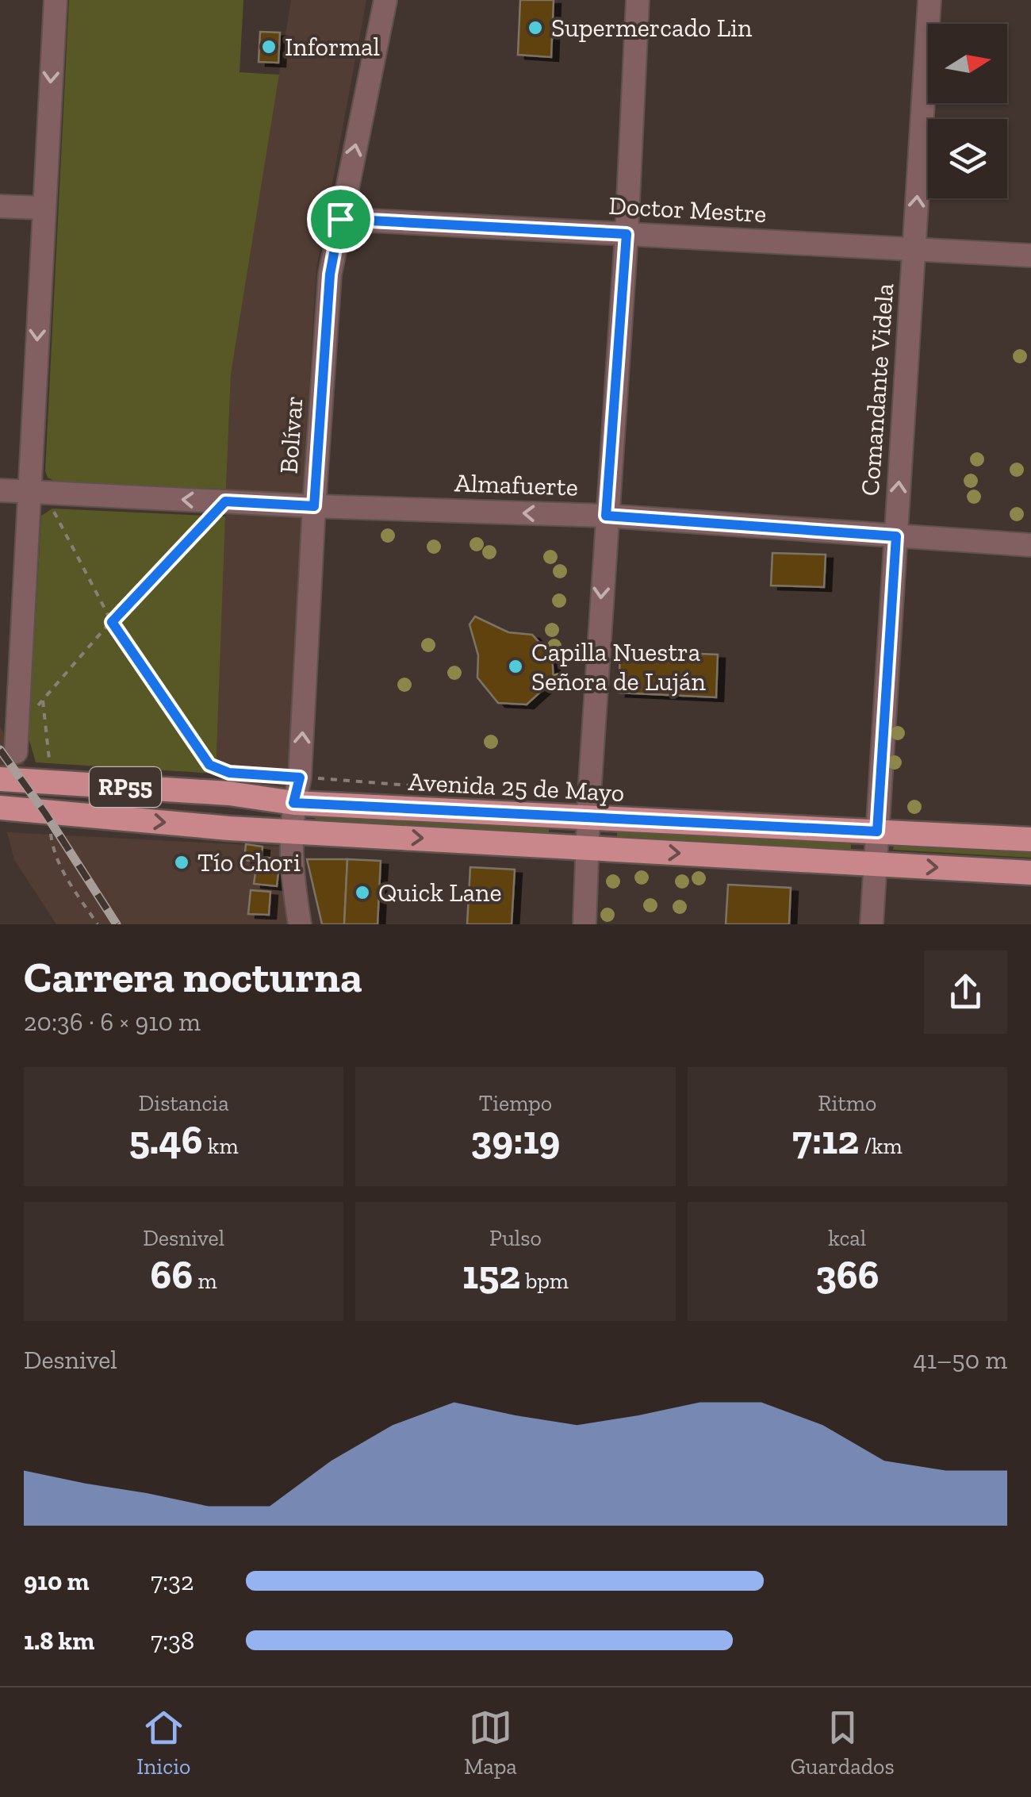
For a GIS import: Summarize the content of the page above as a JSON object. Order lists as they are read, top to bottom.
{
  "streets": {
    "main road": ["RP55", "Avenida 25 de Mayo"],
    "street": [
      "Doctor Mestre",
      "Comandante Videla",
      "Bolívar",
      "Almafuerte"
    ]
  },
  "crossings": [
    ["Doctor Mestre", "Comandante Videla"],
    ["Doctor Mestre", "Bolívar"],
    ["Comandante Videla", "Almafuerte"],
    ["Comandante Videla", "RP55"],
    ["Comandante Videla", "Avenida 25 de Mayo"],
    ["Bolívar", "Almafuerte"],
    ["Bolívar", "RP55"],
    ["Bolívar", "Avenida 25 de Mayo"]
  ],
  "one_way": ["Comandante Videla", "Bolívar", "Almafuerte"],
  "places": [
    "Supermercado Lin",
    "Informal",
    "Capilla Nuestra Señora de Luján",
    "Tío Chori",
    "Quick Lane"
  ],
  "north": "right",
  "page": {
    "heading": ["Carrera nocturna", "20:36 · 6 × 910 m"],
    "stats": [
      ["Distancia", "5.46 km"],
      ["Tiempo", "39:19"],
      ["Ritmo", "7:12 /km"],
      ["Desnivel", "66 m"],
      ["Pulso", "152 bpm"],
      ["kcal", "366"]
    ],
    "chart": ["Desnivel", "41–50 m"],
    "list": [
      {
        "name": "910 m",
        "note": "7:32"
      },
      {
        "name": "1.8 km",
        "note": "7:38"
      }
    ],
    "tabs": ["Inicio", "Mapa", "Guardados"]
  }
}
